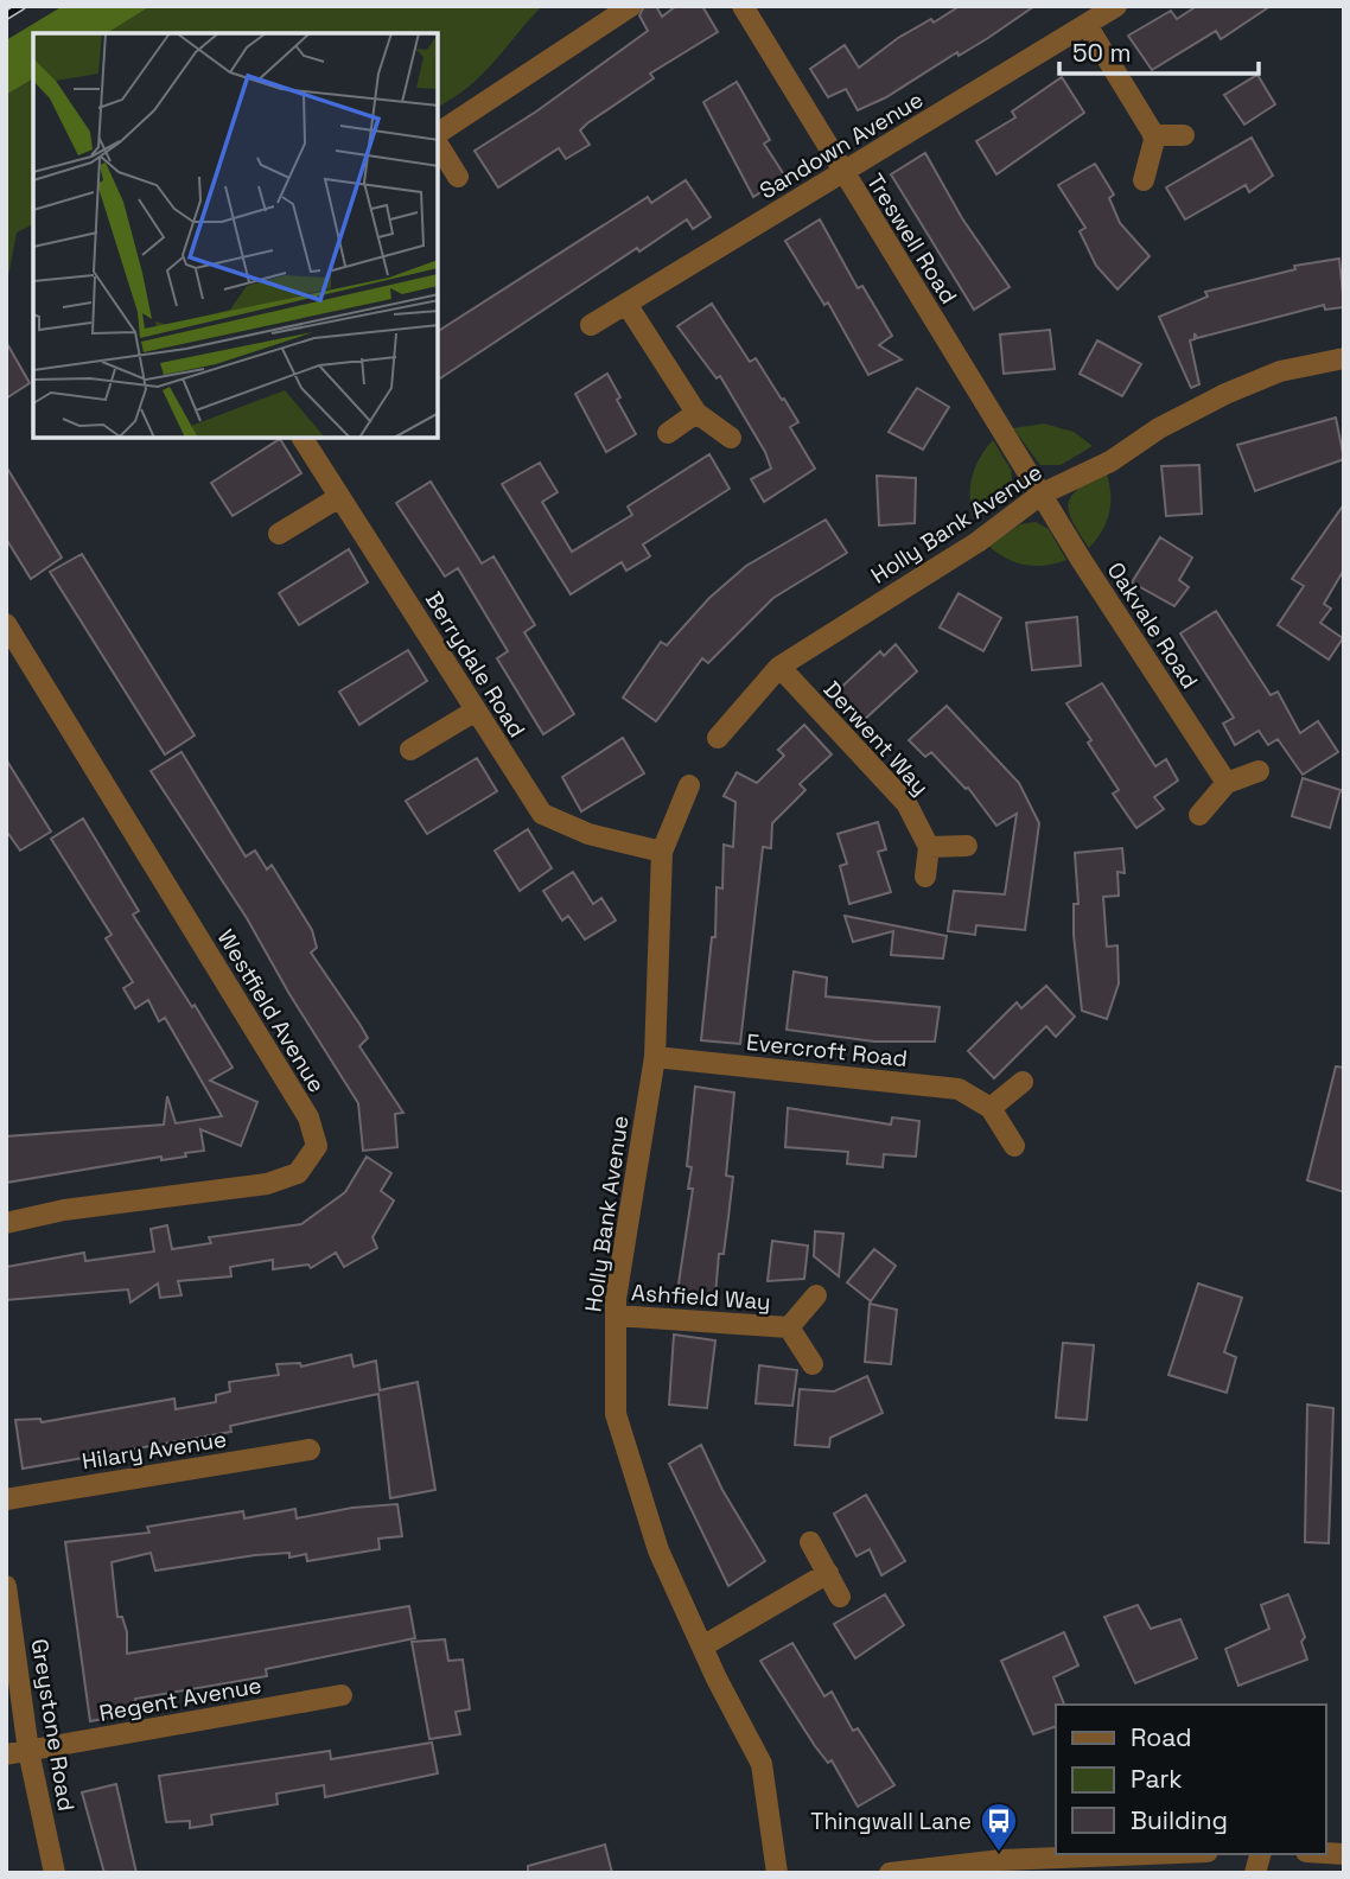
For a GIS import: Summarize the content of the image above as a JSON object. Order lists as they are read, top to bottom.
{
  "streets": {
    "street": [
      "Sandown Avenue",
      "Treswell Road",
      "Holly Bank Avenue",
      "Oakvale Road",
      "Berrydale Road",
      "Derwent Way",
      "Westfield Avenue",
      "Evercroft Road",
      "Ashfield Way",
      "Hilary Avenue",
      "Regent Avenue",
      "Greystone Road"
    ]
  },
  "crossings": [
    ["Sandown Avenue", "Treswell Road"],
    ["Treswell Road", "Holly Bank Avenue"],
    ["Treswell Road", "Oakvale Road"],
    ["Holly Bank Avenue", "Oakvale Road"],
    ["Holly Bank Avenue", "Berrydale Road"],
    ["Holly Bank Avenue", "Derwent Way"],
    ["Holly Bank Avenue", "Evercroft Road"],
    ["Holly Bank Avenue", "Ashfield Way"],
    ["Regent Avenue", "Greystone Road"]
  ],
  "places": {
    "bus stop": ["Thingwall Lane"]
  },
  "legend": ["Road", "Park", "Building"],
  "scale_bar": "50 m"
}
